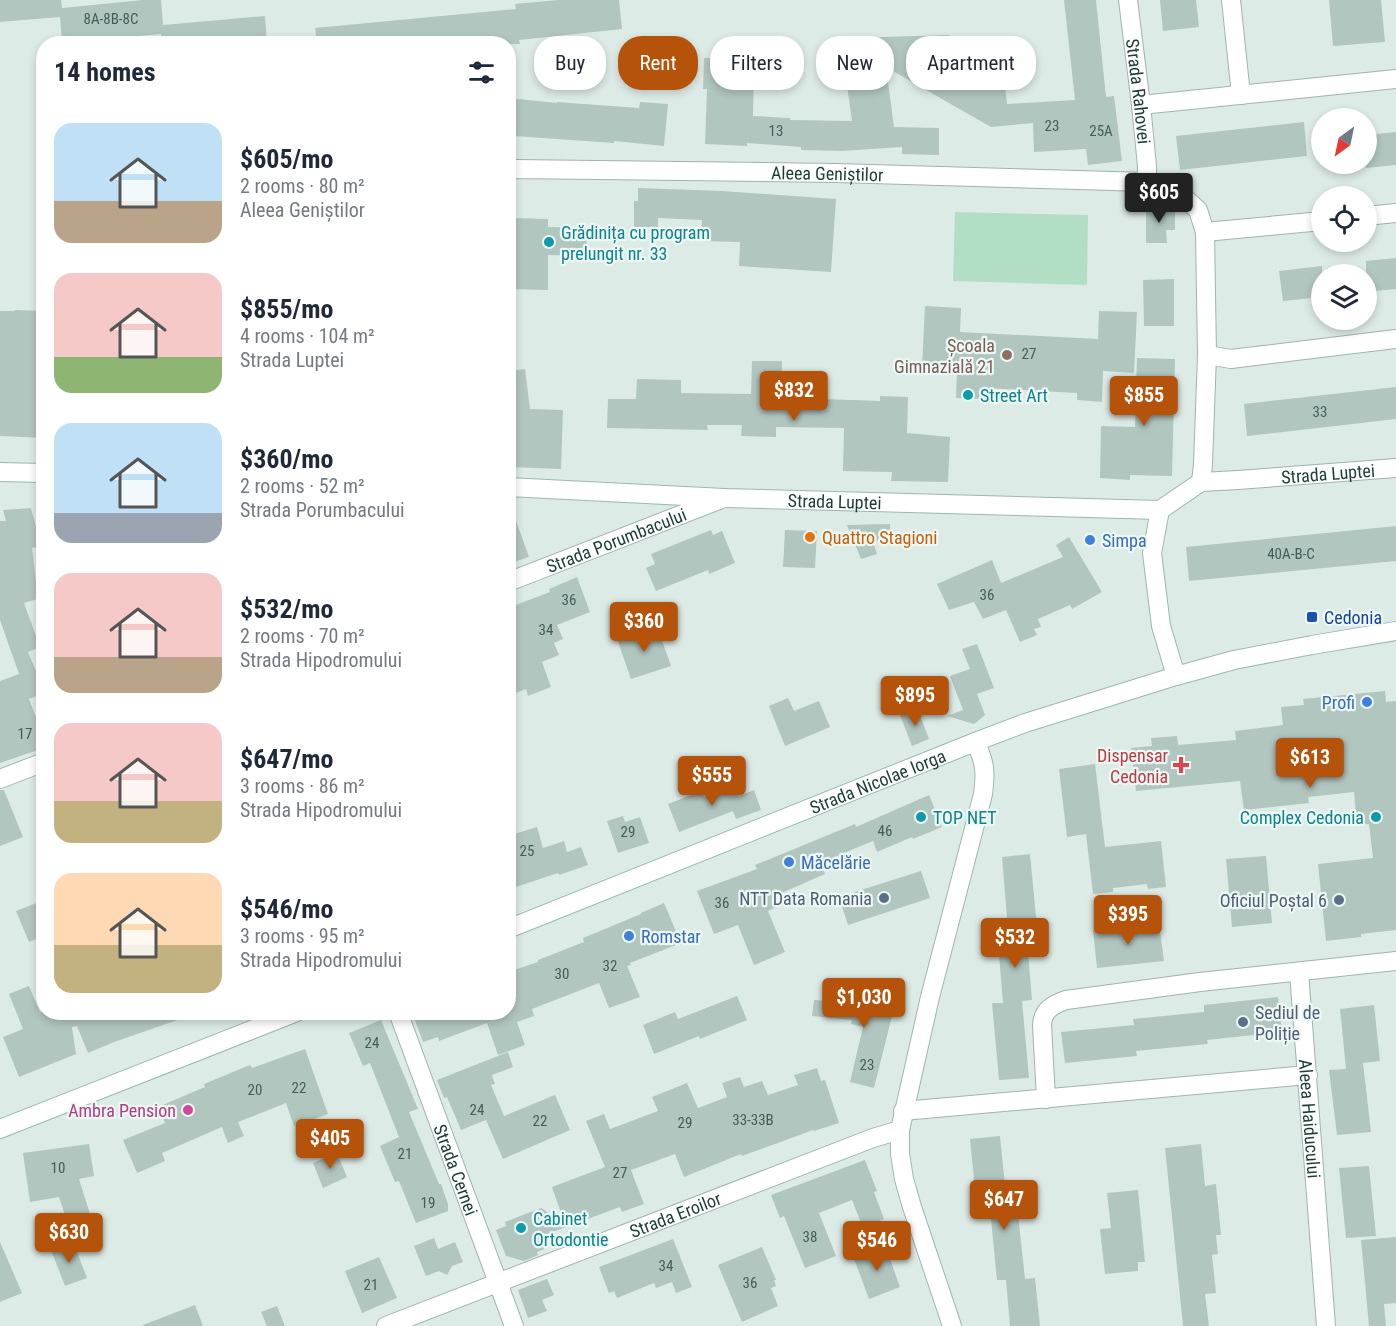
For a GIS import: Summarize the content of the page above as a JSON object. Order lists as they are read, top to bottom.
{
  "streets": {
    "street": [
      "Strada Rahovei",
      "Aleea Geniștilor",
      "Strada Luptei",
      "Strada Porumbacului",
      "Strada Nicolae Iorga",
      "Aleea Haiducului",
      "Strada Cernei",
      "Strada Eroilor"
    ]
  },
  "crossings": [
    ["Strada Rahovei", "Aleea Geniștilor"],
    ["Strada Luptei", "Strada Porumbacului"],
    ["Strada Cernei", "Strada Eroilor"]
  ],
  "places": {
    "other": [
      "Grădinița cu program prelungit nr. 33",
      "Școala Gimnazială 21",
      "Street Art",
      "Quattro Stagioni",
      "Simpa",
      "Profi",
      "TOP NET",
      "Complex Cedonia",
      "Măcelărie",
      "NTT Data Romania",
      "Oficiul Poștal 6",
      "Romstar",
      "Sediul de Poliție",
      "Ambra Pension",
      "Cabinet Ortodontie"
    ],
    "transit": ["Cedonia"],
    "health": ["Dispensar Cedonia"]
  },
  "house_numbers": [
    "8A-8B-8C",
    "23",
    "13",
    "25A",
    "27",
    "33",
    "40A-B-C",
    "36",
    "36",
    "34",
    "17",
    "46",
    "29",
    "25",
    "36",
    "32",
    "30",
    "24",
    "23",
    "22",
    "20",
    "24",
    "33-33B",
    "22",
    "29",
    "21",
    "10",
    "27",
    "19",
    "38",
    "34",
    "36",
    "21"
  ],
  "north": "bottom left",
  "page": {
    "chip": [
      "Buy",
      "Rent",
      "Filters",
      "New",
      "Apartment"
    ],
    "heading": "14 homes",
    "list": [
      {
        "name": "$605/mo",
        "note": "2 rooms · 80 m² · Aleea Geniștilor"
      },
      {
        "name": "$855/mo",
        "note": "4 rooms · 104 m² · Strada Luptei"
      },
      {
        "name": "$360/mo",
        "note": "2 rooms · 52 m² · Strada Porumbacului"
      },
      {
        "name": "$532/mo",
        "note": "2 rooms · 70 m² · Strada Hipodromului"
      },
      {
        "name": "$647/mo",
        "note": "3 rooms · 86 m² · Strada Hipodromului"
      },
      {
        "name": "$546/mo",
        "note": "3 rooms · 95 m² · Strada Hipodromului"
      }
    ],
    "price": [
      "$605",
      "$832",
      "$855",
      "$360",
      "$895",
      "$613",
      "$555",
      "$395",
      "$532",
      "$1,030",
      "$405",
      "$647",
      "$630",
      "$546"
    ]
  }
}
